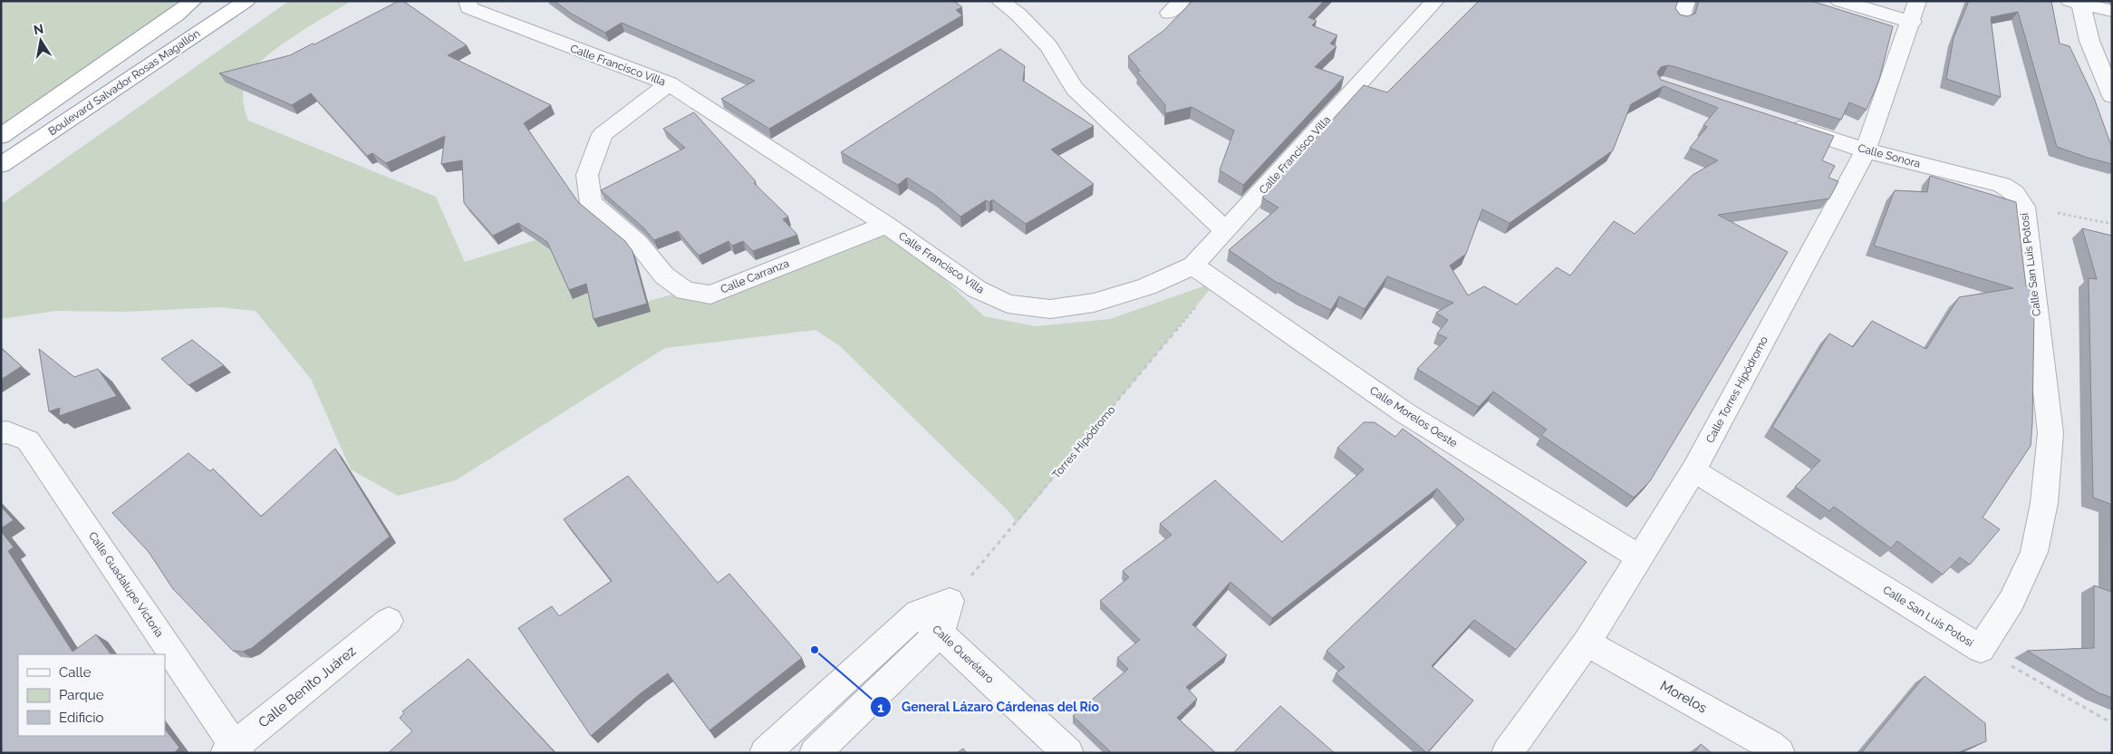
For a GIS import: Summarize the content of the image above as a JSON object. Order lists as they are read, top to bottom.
{
  "streets": {
    "highway": ["Boulevard Salvador Rosas Magallón"],
    "street": [
      "Calle Francisco Villa",
      "Calle Sonora",
      "Calle San Luis Potosí",
      "Calle Carranza",
      "Calle Torres Hipódromo",
      "Calle Morelos Oeste",
      "Calle Guadalupe Victoria",
      "Calle Querétaro",
      "Calle Benito Juárez",
      "Morelos"
    ],
    "path": ["Torres Hipódromo"]
  },
  "crossings": [
    ["Calle Francisco Villa", "Calle Carranza"],
    ["Calle Francisco Villa", "Calle Morelos Oeste"],
    ["Calle Sonora", "Calle San Luis Potosí"],
    ["Calle Sonora", "Calle Torres Hipódromo"],
    ["Calle San Luis Potosí", "Calle Torres Hipódromo"],
    ["Calle Torres Hipódromo", "Calle Morelos Oeste"],
    ["Calle Torres Hipódromo", "Morelos"],
    ["Calle Morelos Oeste", "Torres Hipódromo"],
    ["Calle Guadalupe Victoria", "Calle Benito Juárez"]
  ],
  "places": ["General Lázaro Cárdenas del Río"],
  "legend": ["Calle", "Parque", "Edificio"],
  "north": "top"
}
